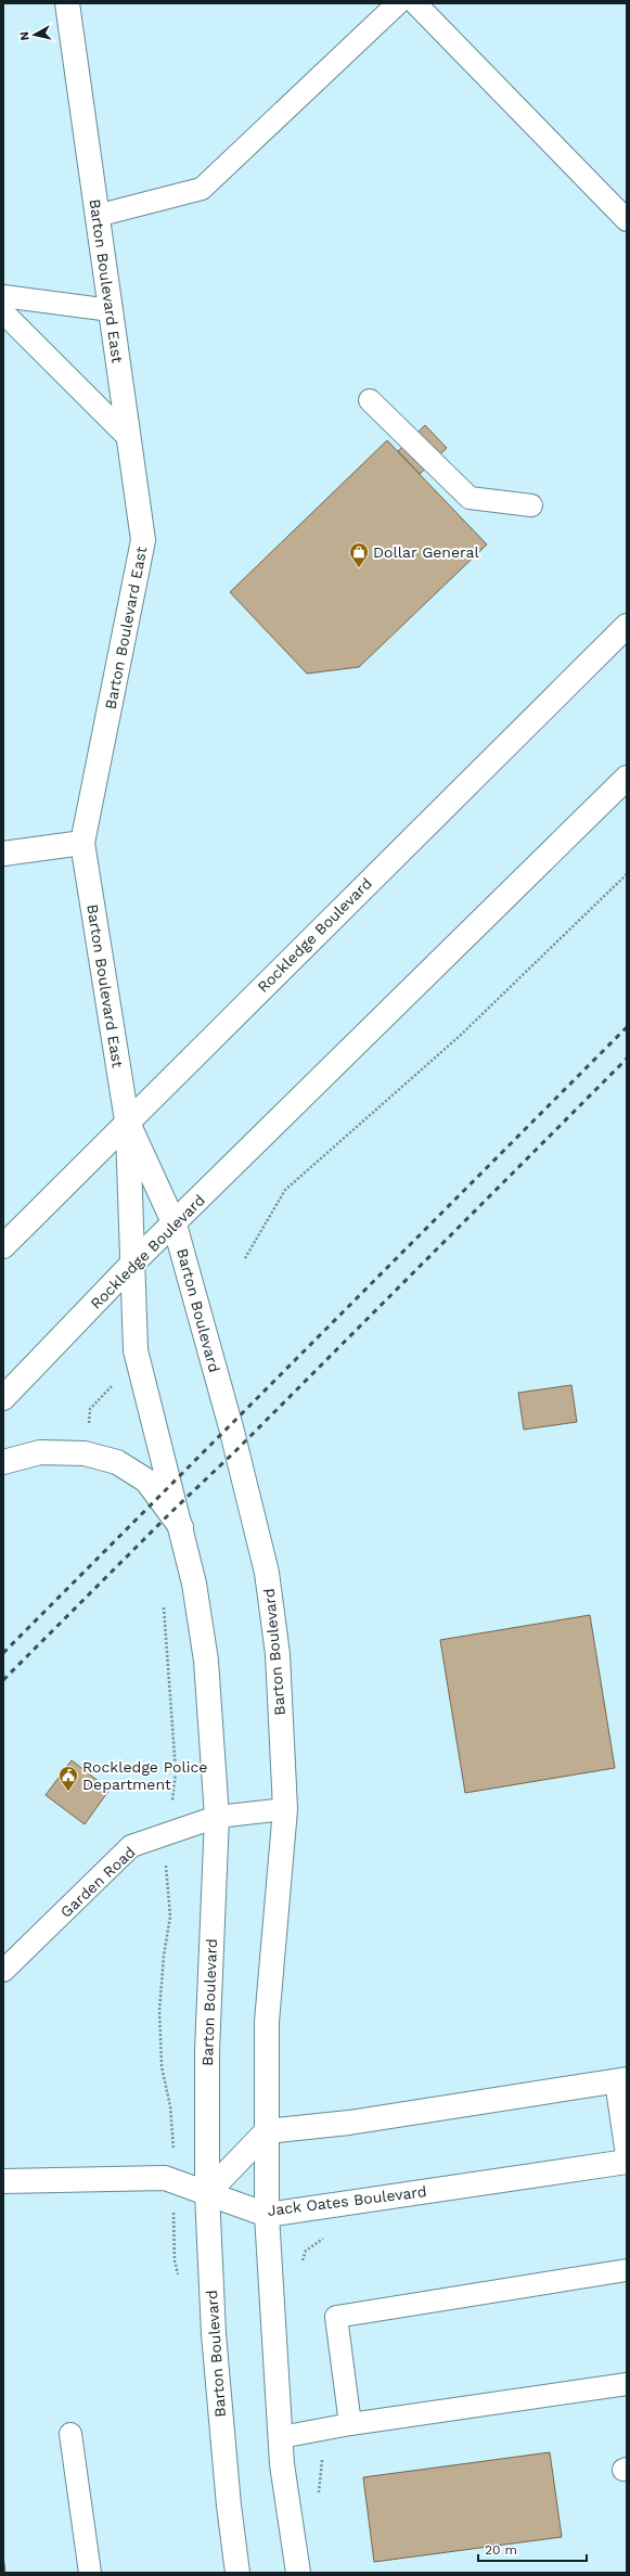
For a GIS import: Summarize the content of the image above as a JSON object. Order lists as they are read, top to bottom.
{
  "streets": {
    "main road": [
      "Barton Boulevard East",
      "Rockledge Boulevard",
      "Barton Boulevard",
      "Jack Oates Boulevard"
    ],
    "lane": ["Garden Road"]
  },
  "crossings": [
    ["Barton Boulevard East", "Rockledge Boulevard"],
    ["Barton Boulevard East", "Barton Boulevard"],
    ["Rockledge Boulevard", "Barton Boulevard"],
    ["Barton Boulevard", "Garden Road"],
    ["Barton Boulevard", "Jack Oates Boulevard"]
  ],
  "places": {
    "shop": ["Dollar General"],
    "public building": ["Rockledge Police Department"]
  },
  "scale_bar": "20 m",
  "north": "left"
}
